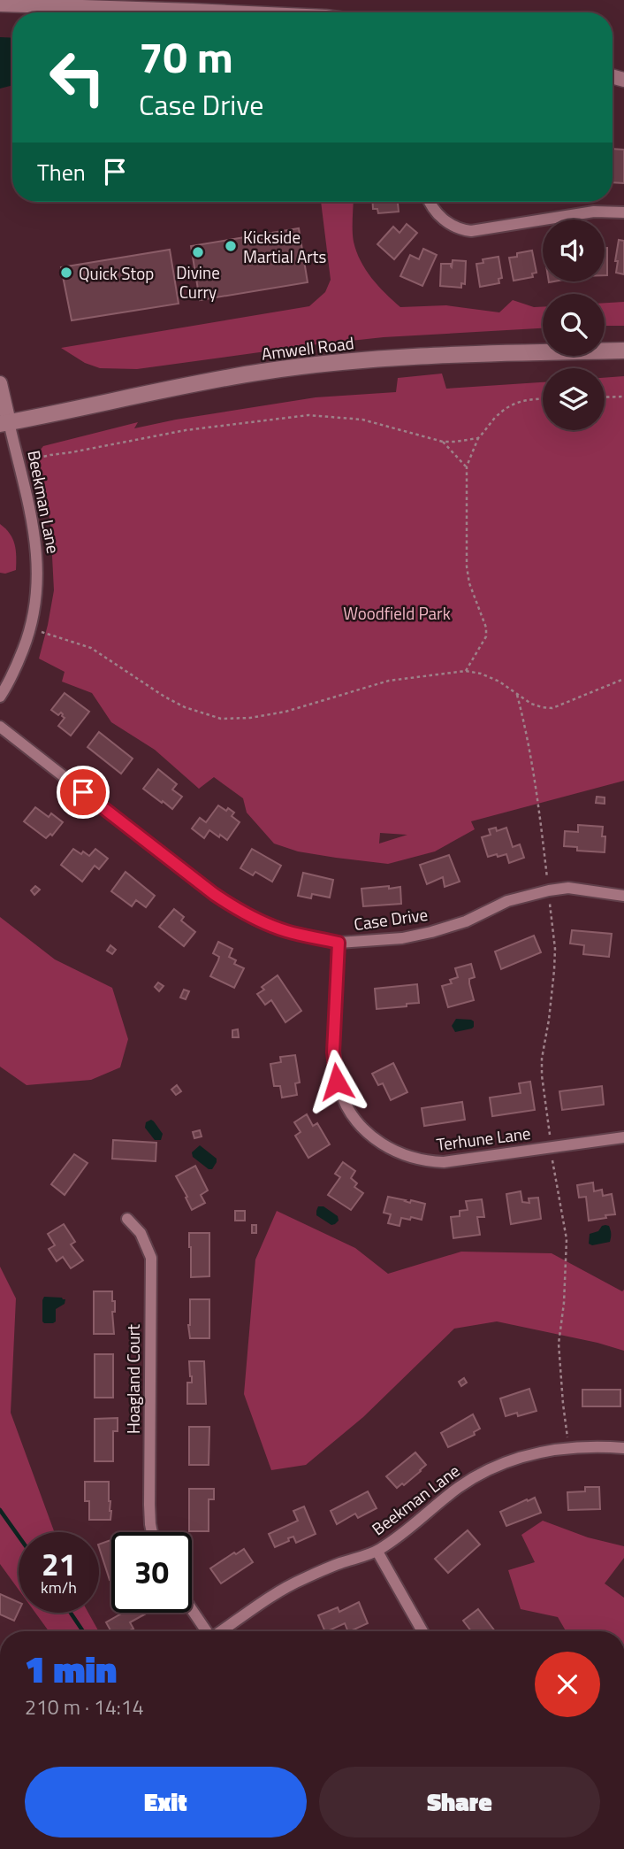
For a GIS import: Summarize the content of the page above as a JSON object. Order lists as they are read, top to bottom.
{
  "streets": {
    "main road": ["Amwell Road"],
    "street": [
      "Beekman Lane",
      "Case Drive",
      "Terhune Lane",
      "Hoagland Court"
    ]
  },
  "crossings": [
    ["Amwell Road", "Beekman Lane"],
    ["Case Drive", "Terhune Lane"]
  ],
  "parks": ["Woodfield Park"],
  "places": ["Kickside Martial Arts", "Divine Curry", "Quick Stop"],
  "page": {
    "turn": ["70 m", "Case Drive"],
    "then": "Then",
    "speed": "21 km/h",
    "limit": "30",
    "heading": ["1 min", "210 m · 14:14"],
    "buttons": ["Exit", "Share"]
  }
}
